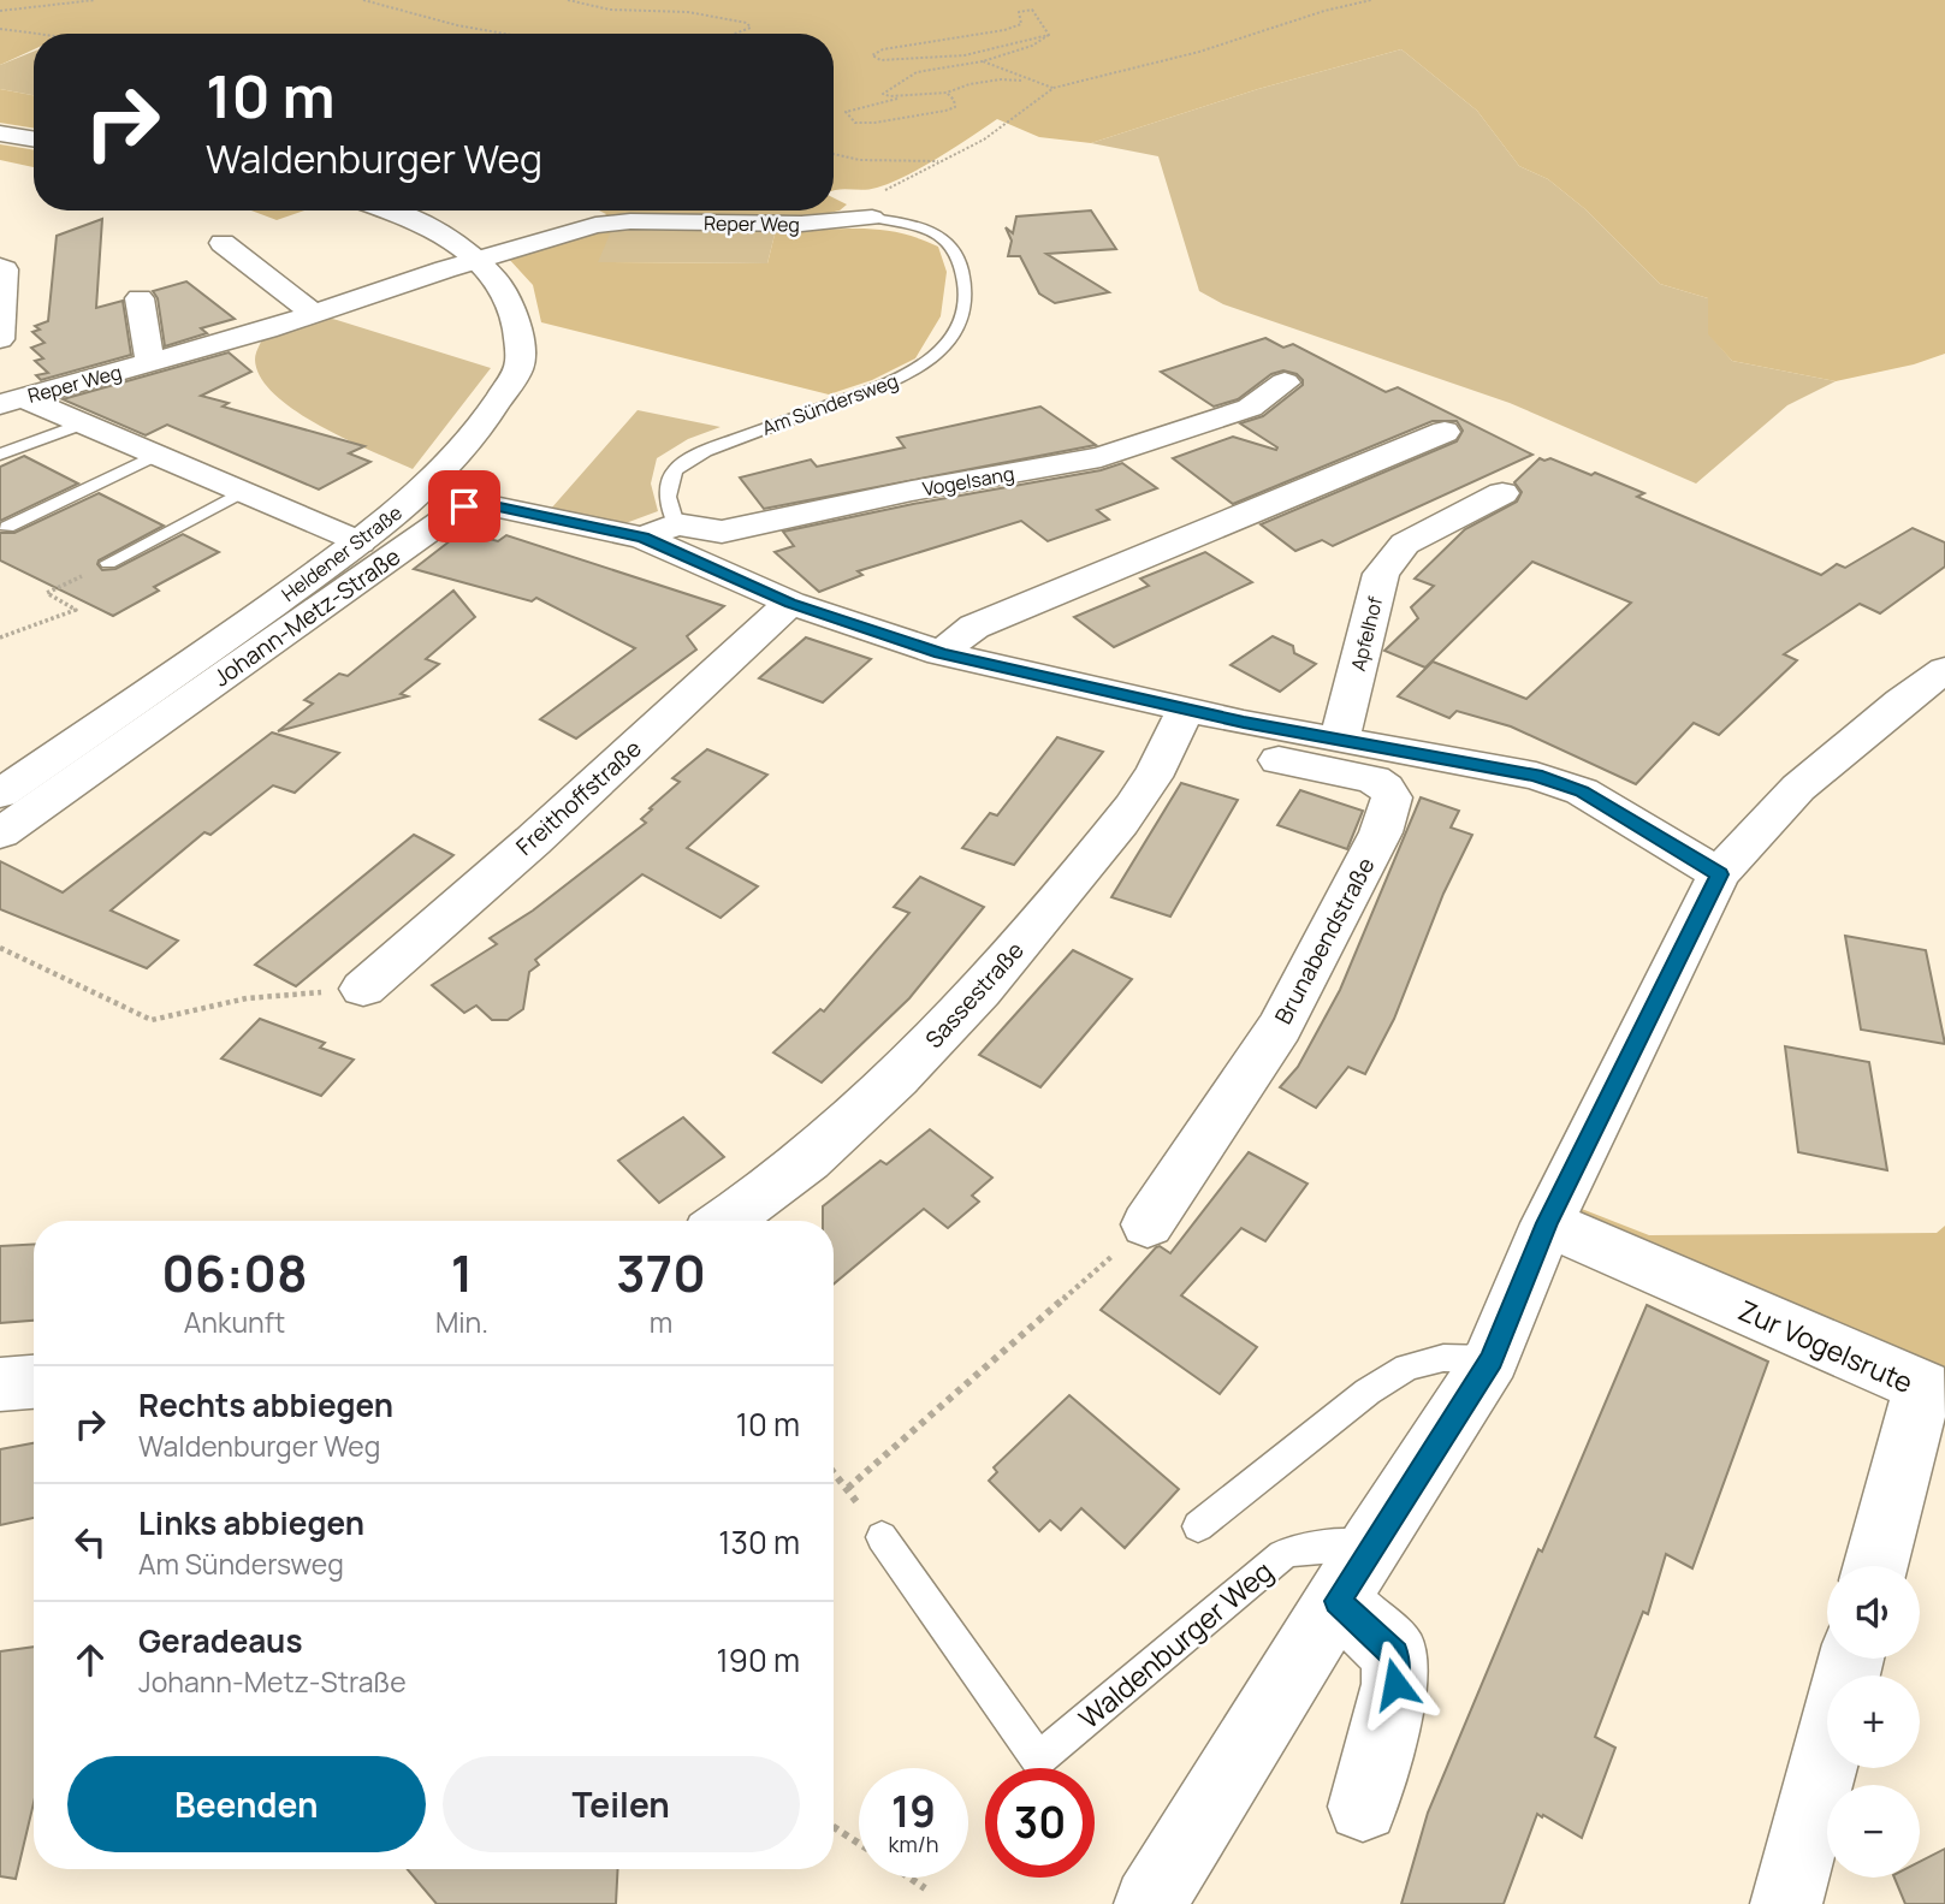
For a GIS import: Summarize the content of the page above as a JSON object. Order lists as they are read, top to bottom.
{
  "streets": {
    "street": [
      "Reper Weg",
      "Vogelsang",
      "Heldener Straße",
      "Johann-Metz-Straße",
      "Apfelhof",
      "Freithoffstraße",
      "Brunabendstraße",
      "Sassestraße",
      "Zur Vogelsrute"
    ],
    "lane": ["Am Sündersweg", "Waldenburger Weg"]
  },
  "crossings": [
    ["Reper Weg", "Am Sündersweg"],
    ["Reper Weg", "Heldener Straße"],
    ["Am Sündersweg", "Vogelsang"],
    ["Am Sündersweg", "Johann-Metz-Straße"],
    ["Vogelsang", "Johann-Metz-Straße"]
  ],
  "page": {
    "turn": ["10 m", "Waldenburger Weg"],
    "eta": [
      "06:08",
      "Ankunft",
      "1",
      "Min.",
      "370",
      "m"
    ],
    "list": [
      {
        "name": "Rechts abbiegen",
        "note": "Waldenburger Weg",
        "value": "10 m"
      },
      {
        "name": "Links abbiegen",
        "note": "Am Sündersweg",
        "value": "130 m"
      },
      {
        "name": "Geradeaus",
        "note": "Johann-Metz-Straße",
        "value": "190 m"
      }
    ],
    "map_buttons": ["+", "−"],
    "buttons": ["Beenden", "Teilen"],
    "speed": "19 km/h",
    "limit": "30"
  }
}
